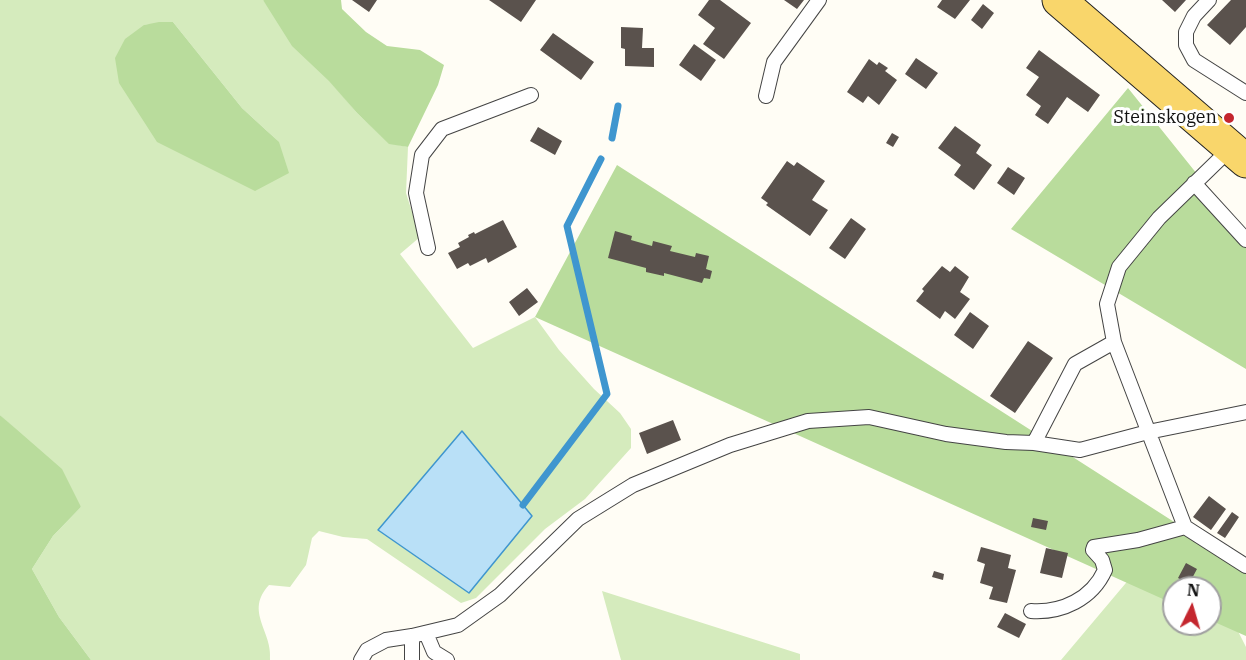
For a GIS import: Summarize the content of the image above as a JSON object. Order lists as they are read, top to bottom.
{
  "places": ["Steinskogen"],
  "north": "top"
}
